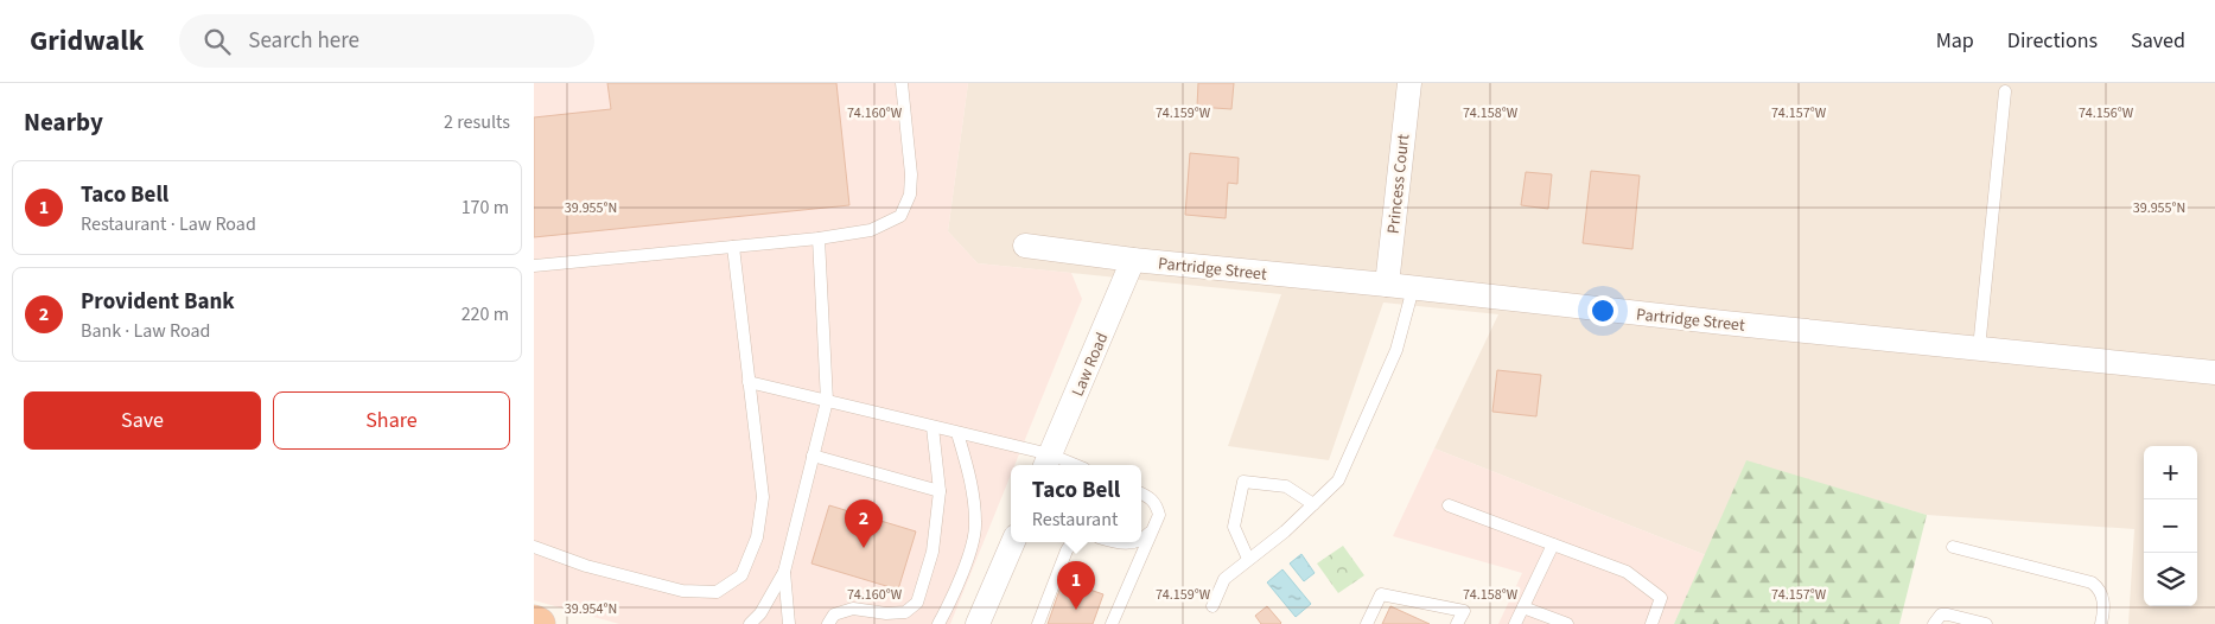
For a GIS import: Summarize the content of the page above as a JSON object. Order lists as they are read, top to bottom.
{
  "streets": {
    "street": ["Princess Court", "Partridge Street", "Law Road"]
  },
  "crossings": [
    ["Princess Court", "Partridge Street"],
    ["Partridge Street", "Law Road"]
  ],
  "page": {
    "header": "Gridwalk",
    "search": "Search here",
    "nav": ["Map", "Directions", "Saved"],
    "heading": ["Nearby", "2 results"],
    "list": [
      {
        "mark": "1",
        "name": "Taco Bell",
        "note": "Restaurant · Law Road",
        "value": "170 m"
      },
      {
        "mark": "2",
        "name": "Provident Bank",
        "note": "Bank · Law Road",
        "value": "220 m"
      }
    ],
    "buttons": ["Save", "Share"],
    "map_buttons": ["+", "−"],
    "popup": ["Taco Bell", "Restaurant"],
    "pins": ["2", "1"]
  },
  "coordinates": [
    "74.160°W",
    "74.159°W",
    "74.158°W",
    "74.157°W",
    "74.156°W",
    "39.955°N",
    "39.954°N"
  ]
}
